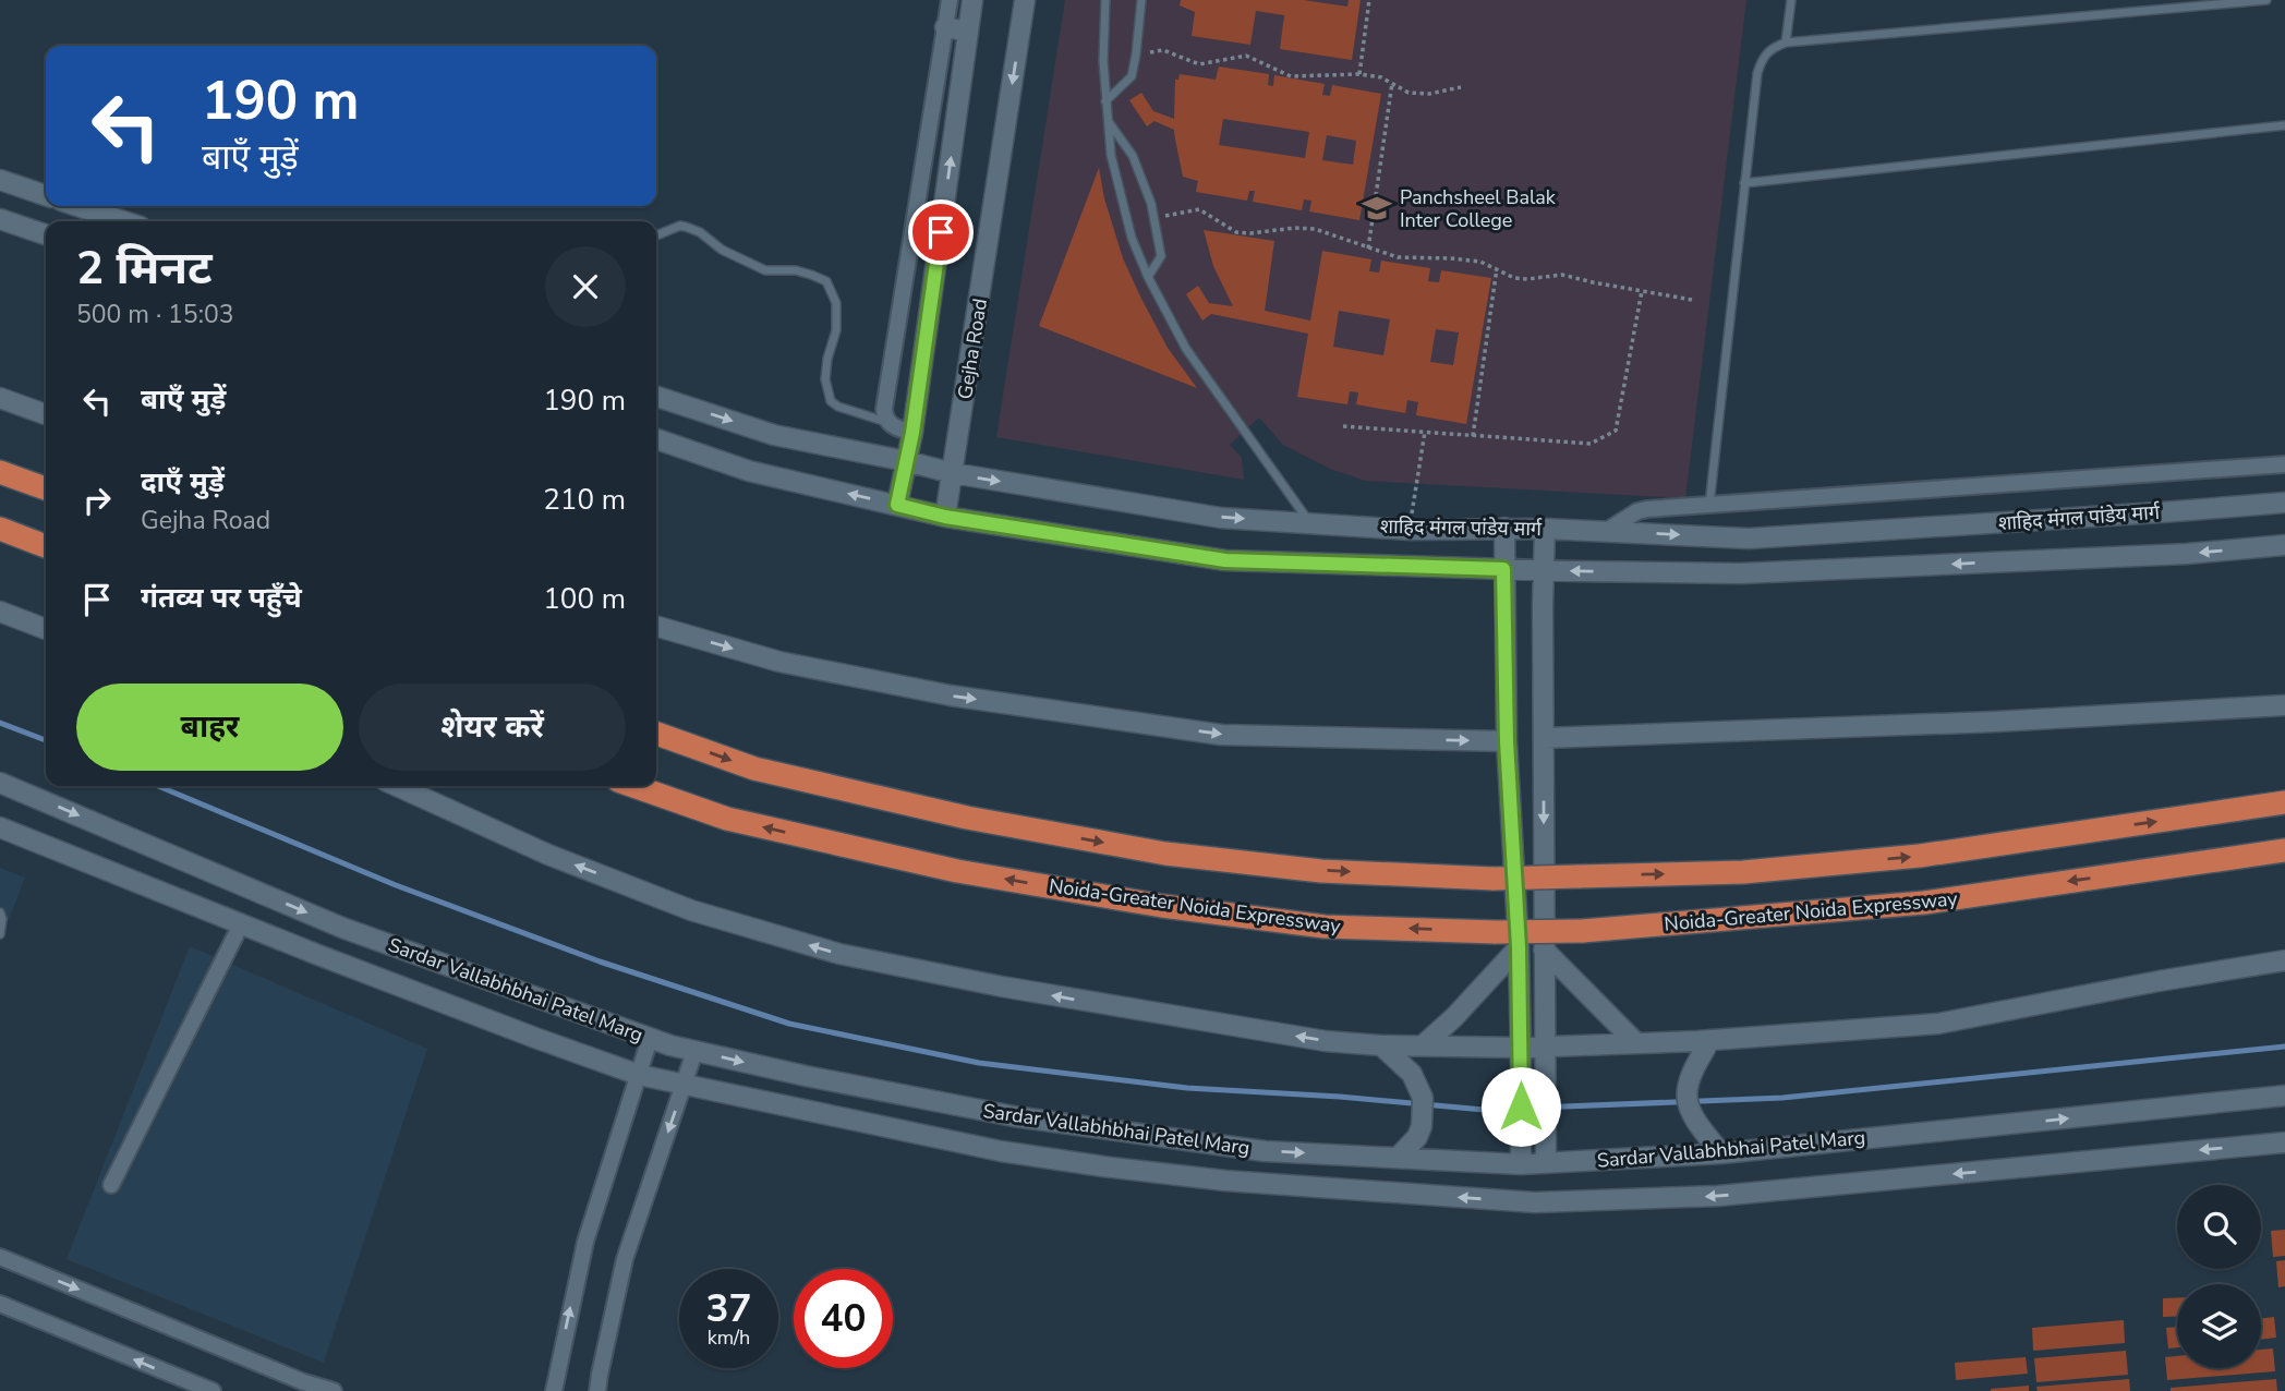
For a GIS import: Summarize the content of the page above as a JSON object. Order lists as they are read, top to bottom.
{
  "streets": {
    "highway": ["Noida-Greater Noida Expressway"],
    "street": ["Gejha Road", "शाहिद मंगल पांडेय मार्ग", "Sardar Vallabhbhai Patel Marg"]
  },
  "crossings": [
    ["Gejha Road", "शाहिद मंगल पांडेय मार्ग"]
  ],
  "places": {
    "school or university": ["Panchsheel Balak Inter College"]
  },
  "page": {
    "turn": ["190 m", "बाएँ मुड़ें"],
    "heading": ["2 मिनट", "500 m · 15:03"],
    "list": [
      {
        "name": "बाएँ मुड़ें",
        "value": "190 m"
      },
      {
        "name": "दाएँ मुड़ें",
        "note": "Gejha Road",
        "value": "210 m"
      },
      {
        "name": "गंतव्य पर पहुँचे",
        "value": "100 m"
      }
    ],
    "buttons": ["बाहर", "शेयर करें"],
    "speed": "37 km/h",
    "limit": "40"
  }
}
